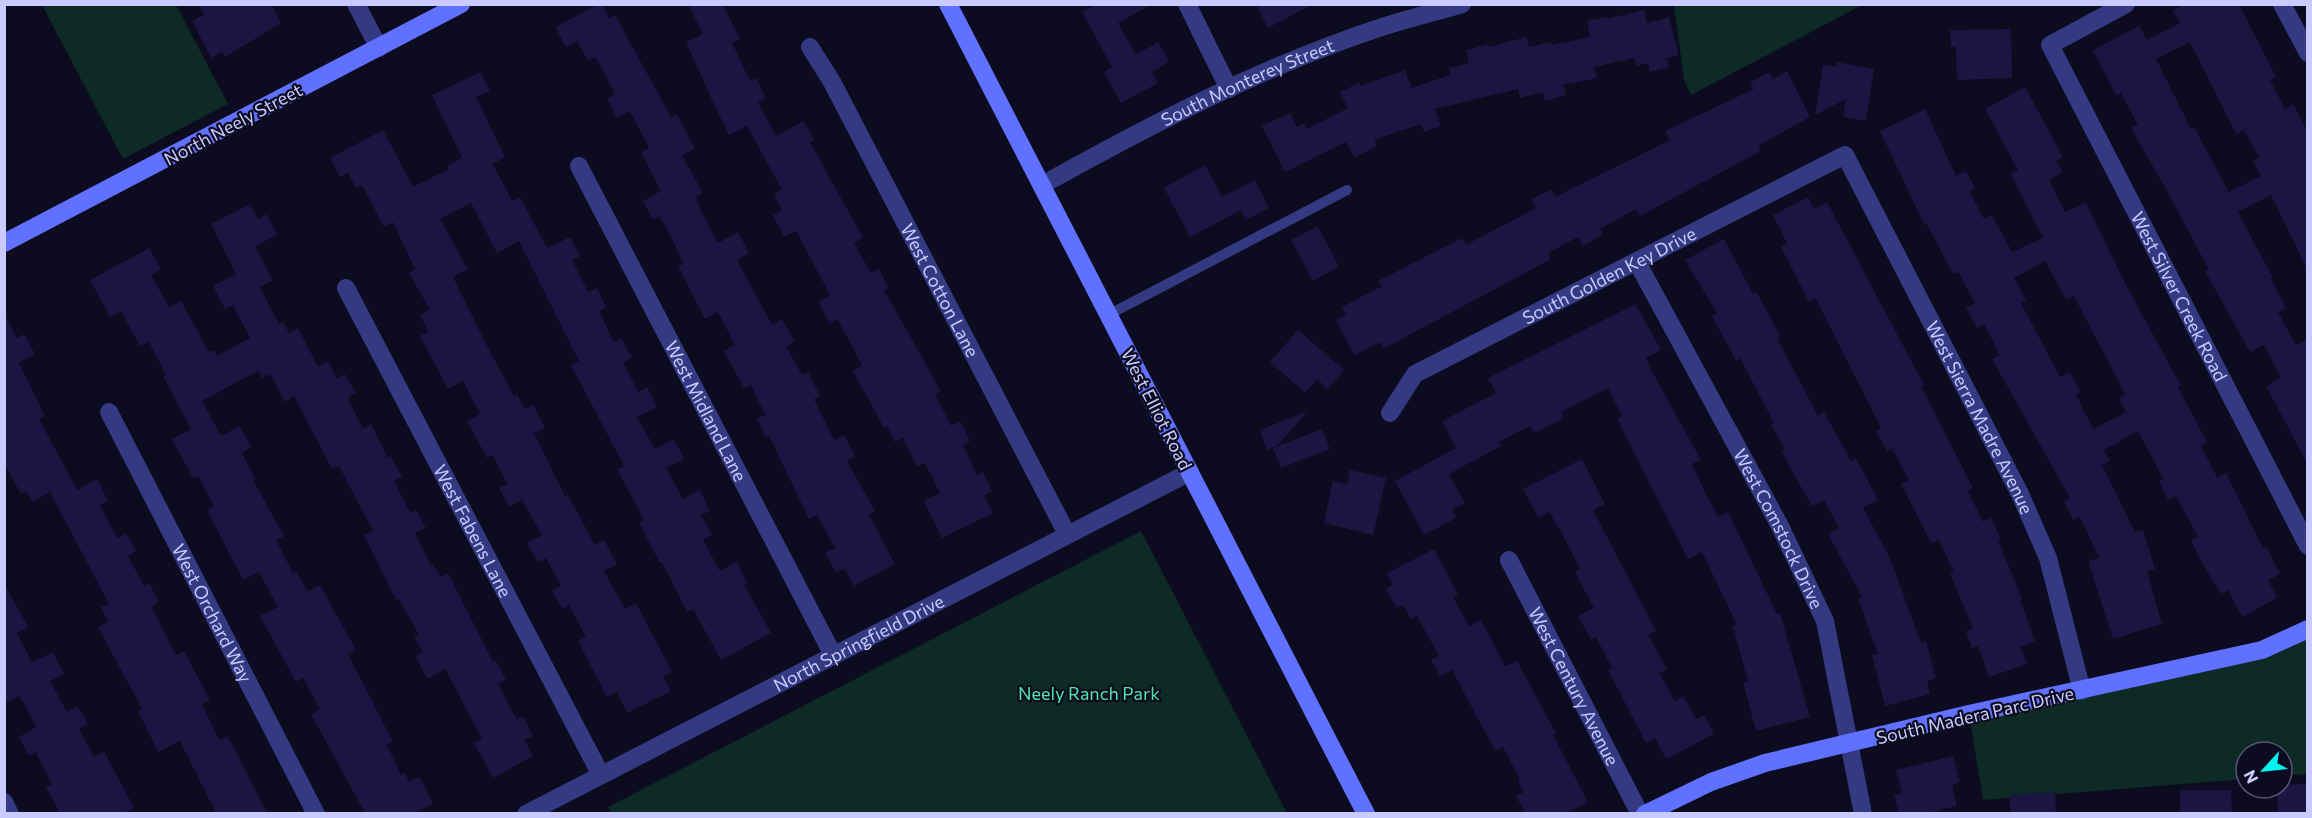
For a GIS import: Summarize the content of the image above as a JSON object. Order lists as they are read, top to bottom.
{
  "streets": {
    "street": [
      "South Monterey Street",
      "North Neely Street",
      "South Golden Key Drive",
      "West Cotton Lane",
      "West Silver Creek Road",
      "West Elliot Road",
      "West Midland Lane",
      "West Sierra Madre Avenue",
      "West Comstock Drive",
      "West Fabens Lane",
      "West Orchard Way",
      "North Springfield Drive",
      "West Century Avenue",
      "South Madera Parc Drive"
    ]
  },
  "crossings": [
    ["South Monterey Street", "West Elliot Road"],
    ["South Golden Key Drive", "West Sierra Madre Avenue"],
    ["South Golden Key Drive", "West Comstock Drive"],
    ["West Cotton Lane", "North Springfield Drive"],
    ["West Elliot Road", "North Springfield Drive"],
    ["West Midland Lane", "North Springfield Drive"],
    ["West Sierra Madre Avenue", "South Madera Parc Drive"],
    ["West Comstock Drive", "South Madera Parc Drive"],
    ["West Fabens Lane", "North Springfield Drive"]
  ],
  "parks": ["Neely Ranch Park"],
  "north": "bottom left"
}
